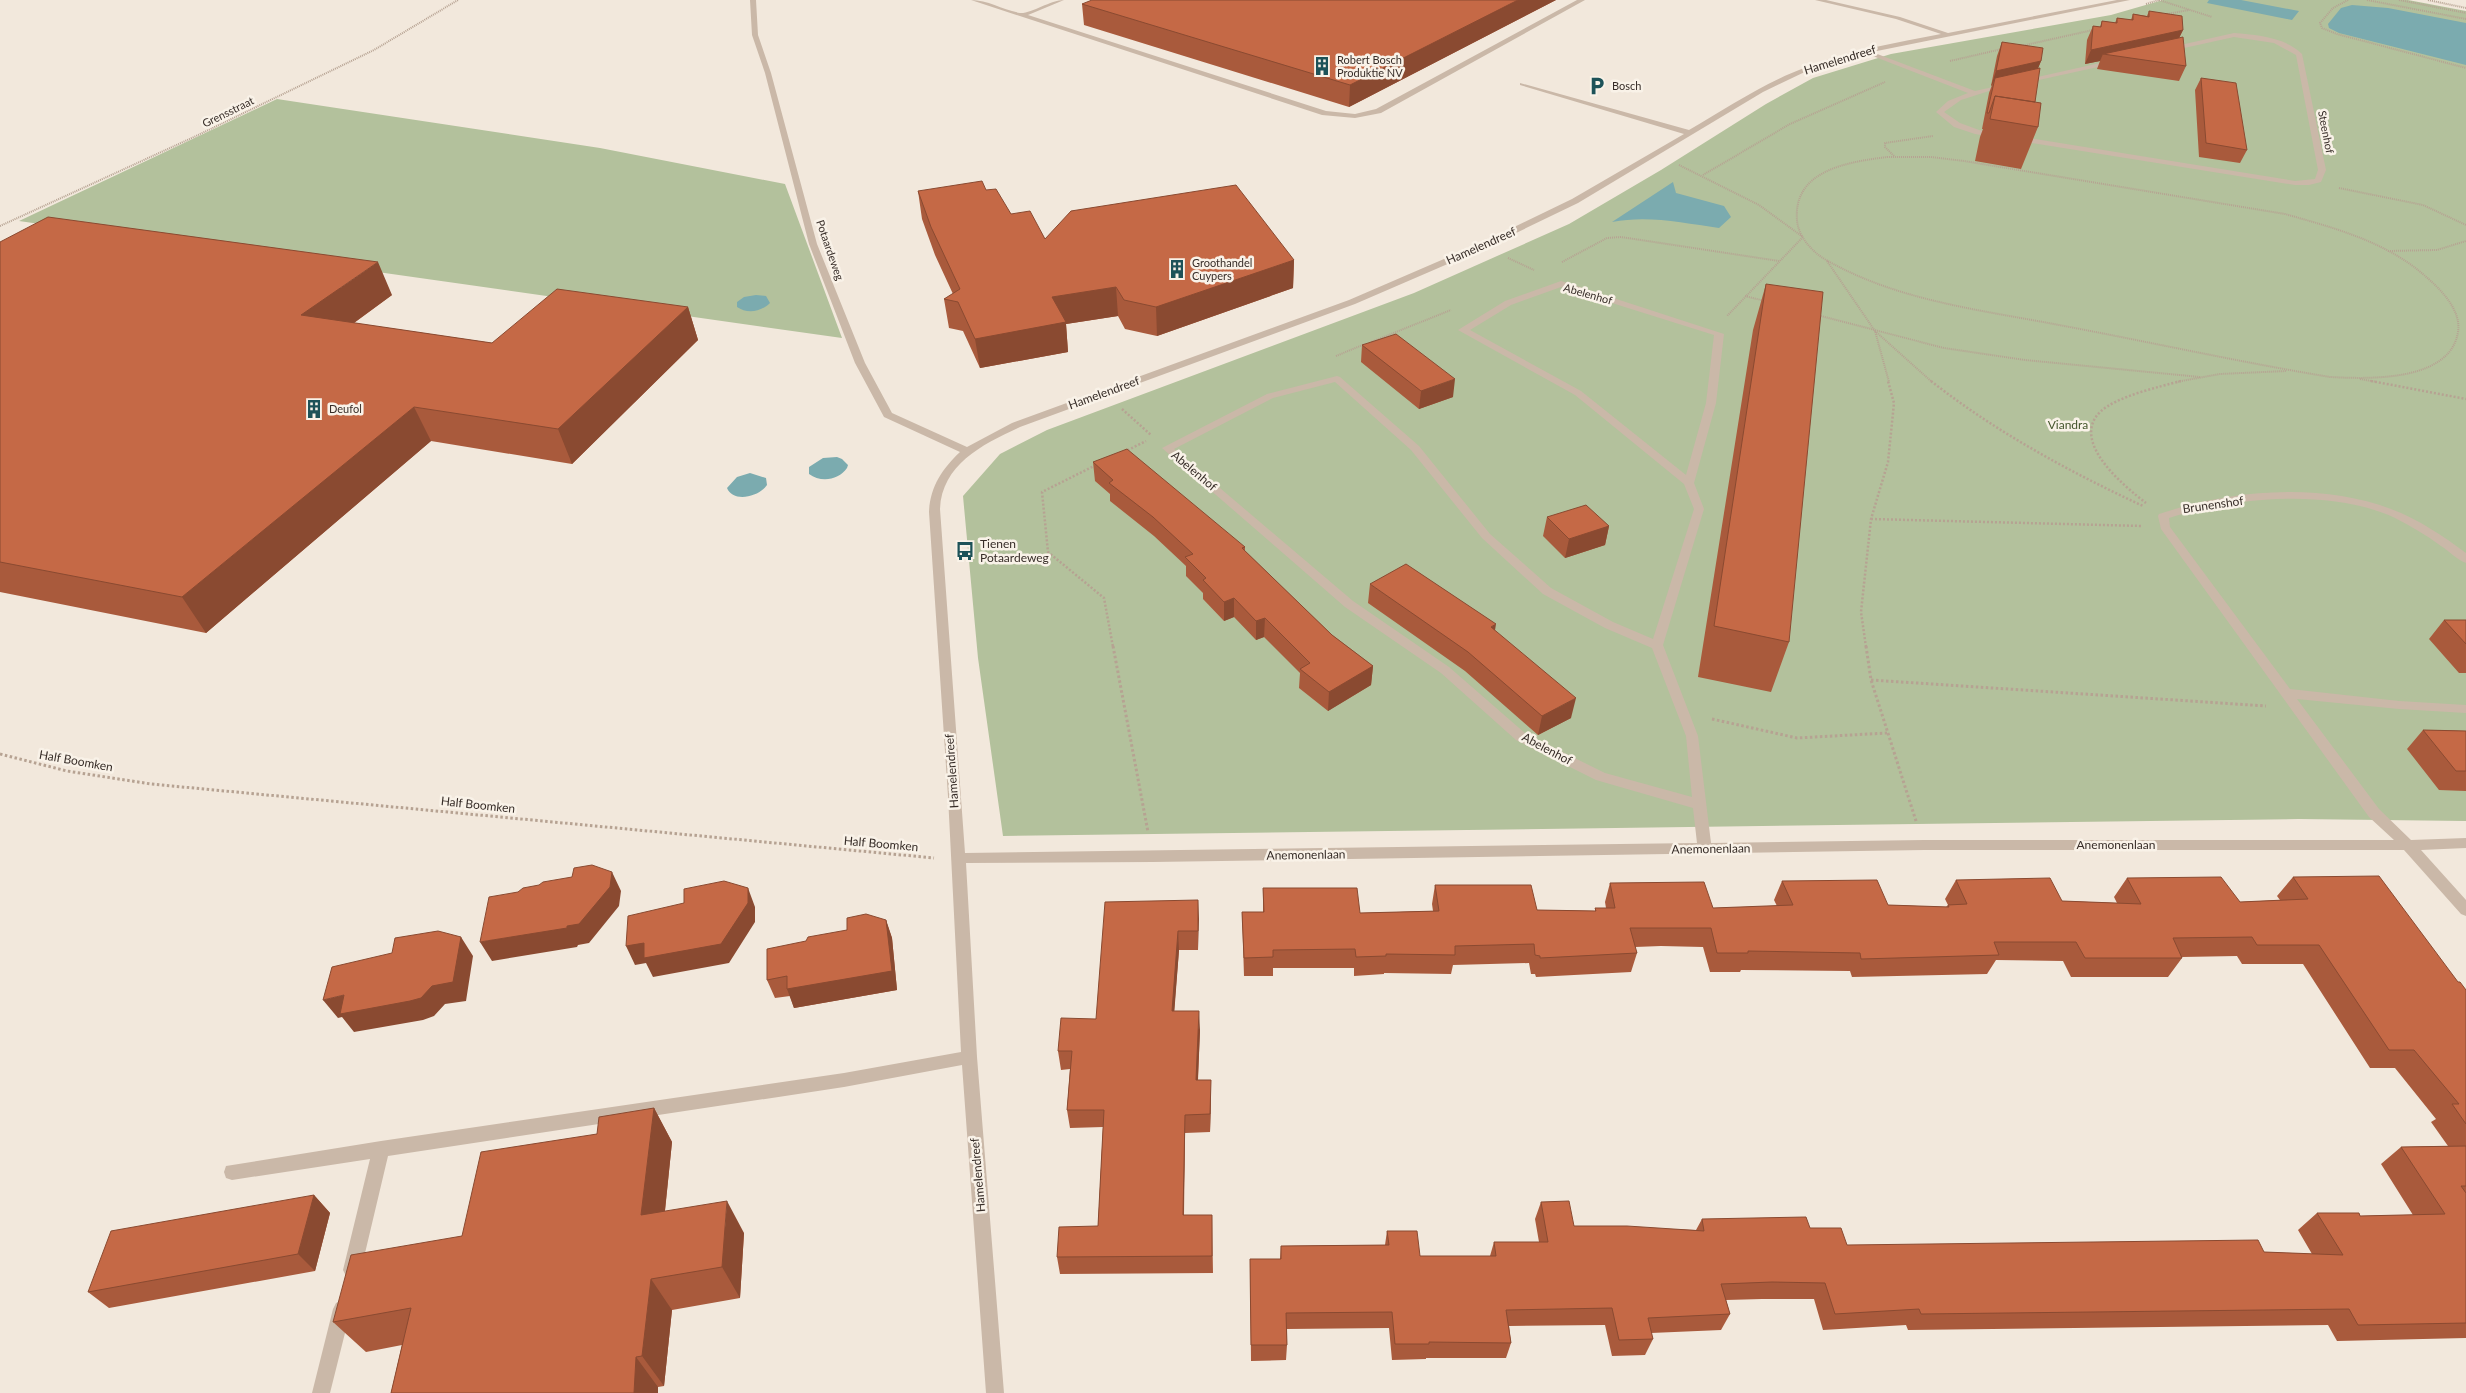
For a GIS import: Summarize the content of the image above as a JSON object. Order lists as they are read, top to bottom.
{
  "streets": {
    "street": [
      "Hamelendreef",
      "Steenhof",
      "Potaardeweg",
      "Abelenhof",
      "Brunenshof",
      "Anemonenlaan"
    ],
    "path": ["Grensstraat", "Half Boomken"]
  },
  "crossings": [
    ["Hamelendreef", "Potaardeweg"],
    ["Hamelendreef", "Half Boomken"],
    ["Hamelendreef", "Anemonenlaan"],
    ["Half Boomken", "Anemonenlaan"]
  ],
  "parks": ["Viandra"],
  "places": {
    "building": ["Robert Bosch Produktie NV", "Groothandel Cuypers", "Deufol"],
    "parking": ["Bosch"],
    "bus stop": ["Tienen Potaardeweg"]
  }
}
